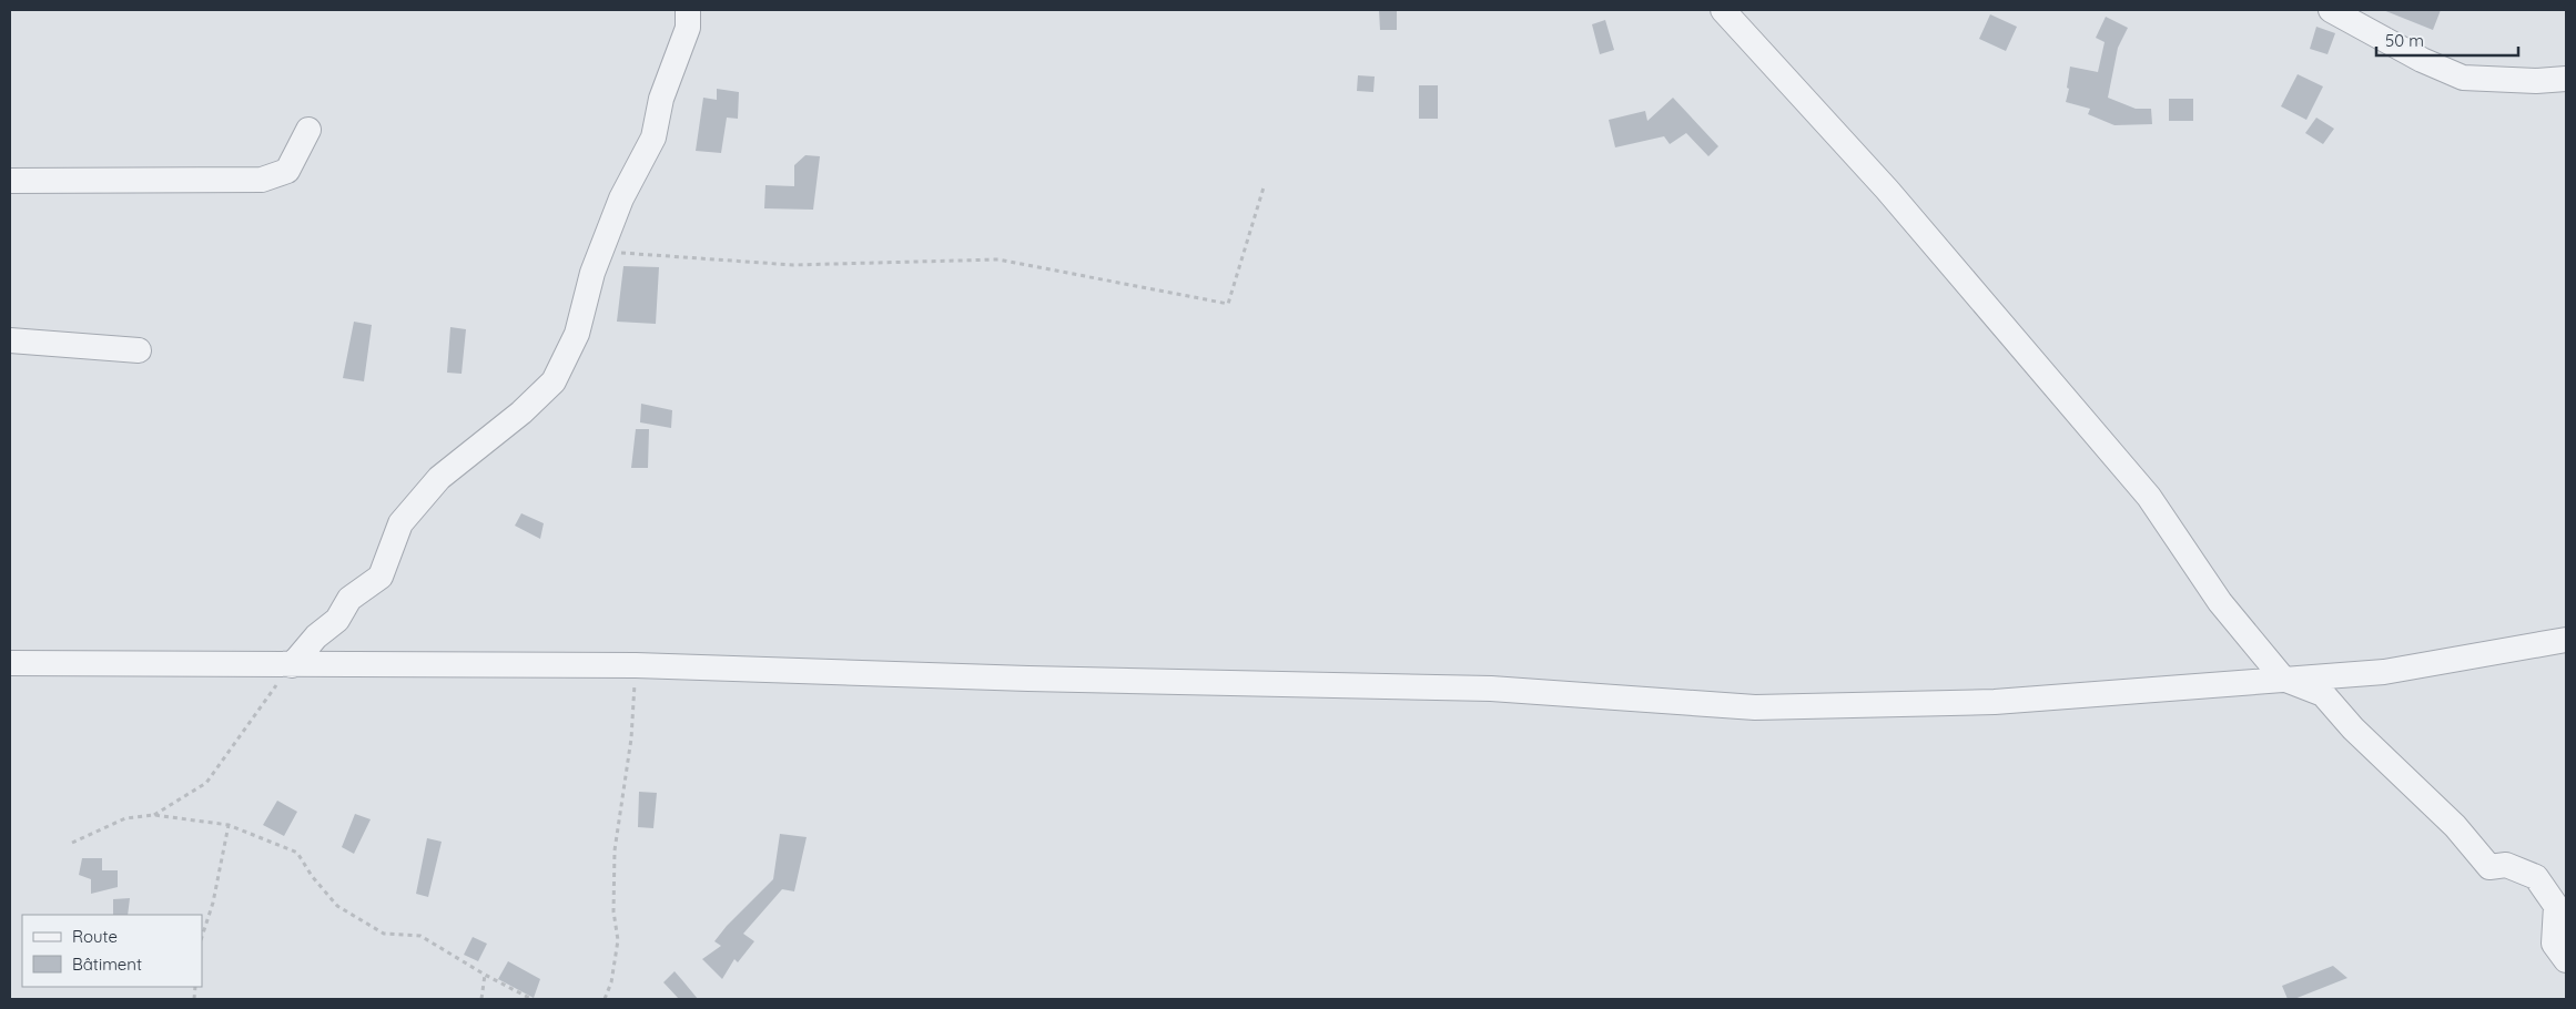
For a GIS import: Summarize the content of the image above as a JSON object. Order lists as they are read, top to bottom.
{
  "legend": ["Route", "Bâtiment"],
  "scale_bar": "50 m"
}
